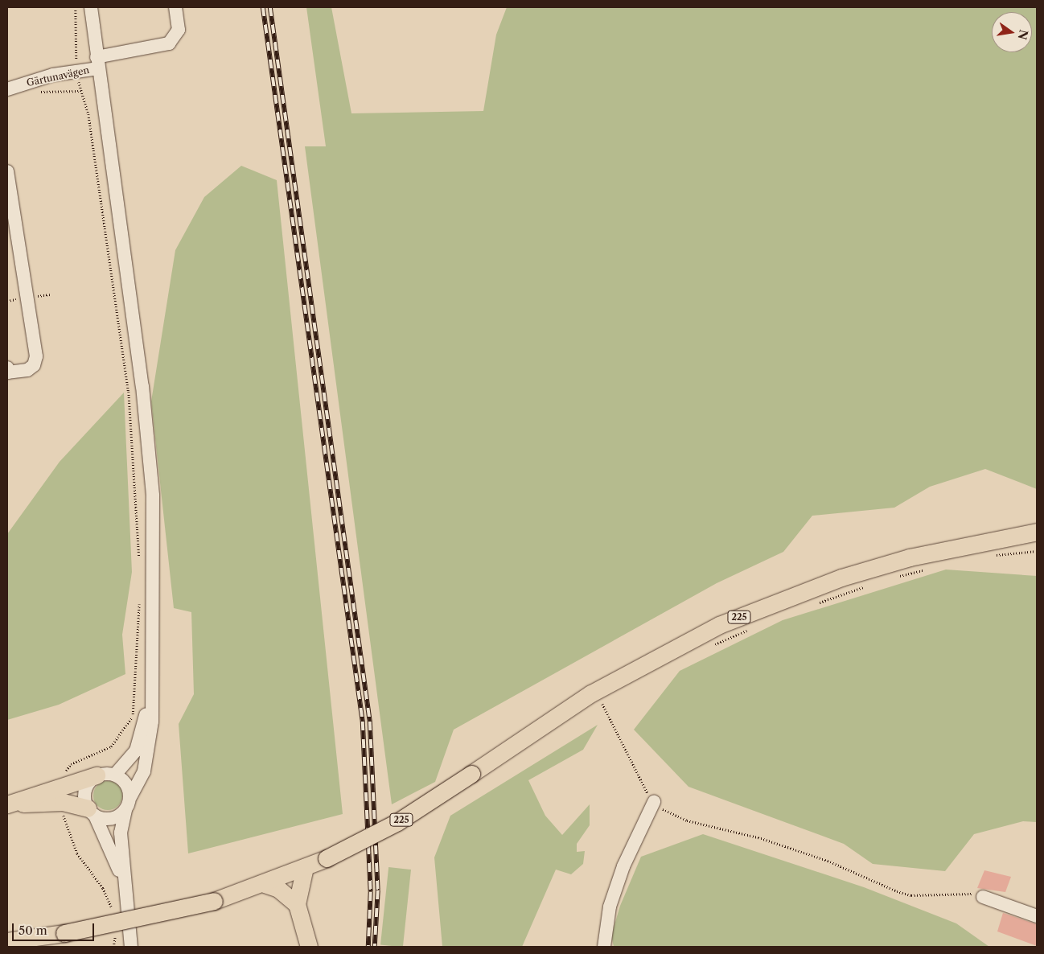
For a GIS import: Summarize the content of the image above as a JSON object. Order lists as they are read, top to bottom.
{
  "streets": {
    "main road": ["225"],
    "street": ["Gärtunavägen"]
  },
  "scale_bar": "50 m",
  "north": "right"
}
